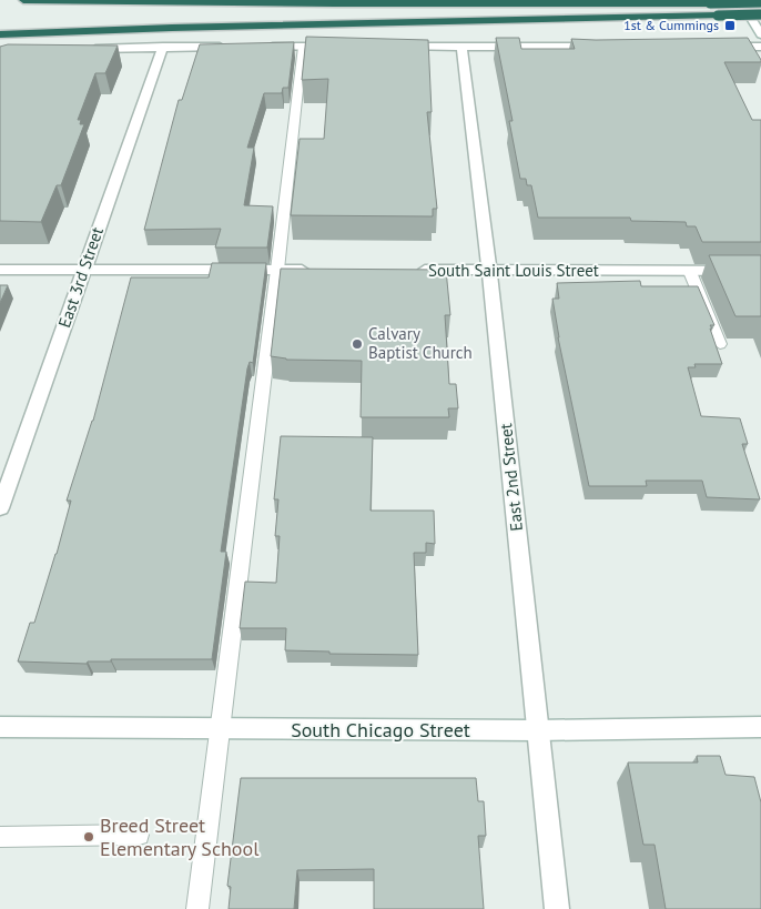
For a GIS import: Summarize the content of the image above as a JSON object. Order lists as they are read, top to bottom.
{
  "streets": {
    "street": [
      "South Saint Louis Street",
      "East 3rd Street",
      "East 2nd Street",
      "South Chicago Street"
    ]
  },
  "crossings": [
    ["South Saint Louis Street", "East 2nd Street"],
    ["East 2nd Street", "South Chicago Street"]
  ],
  "places": {
    "transit": ["1st & Cummings"],
    "other": ["Calvary Baptist Church", "Breed Street Elementary School"]
  }
}
